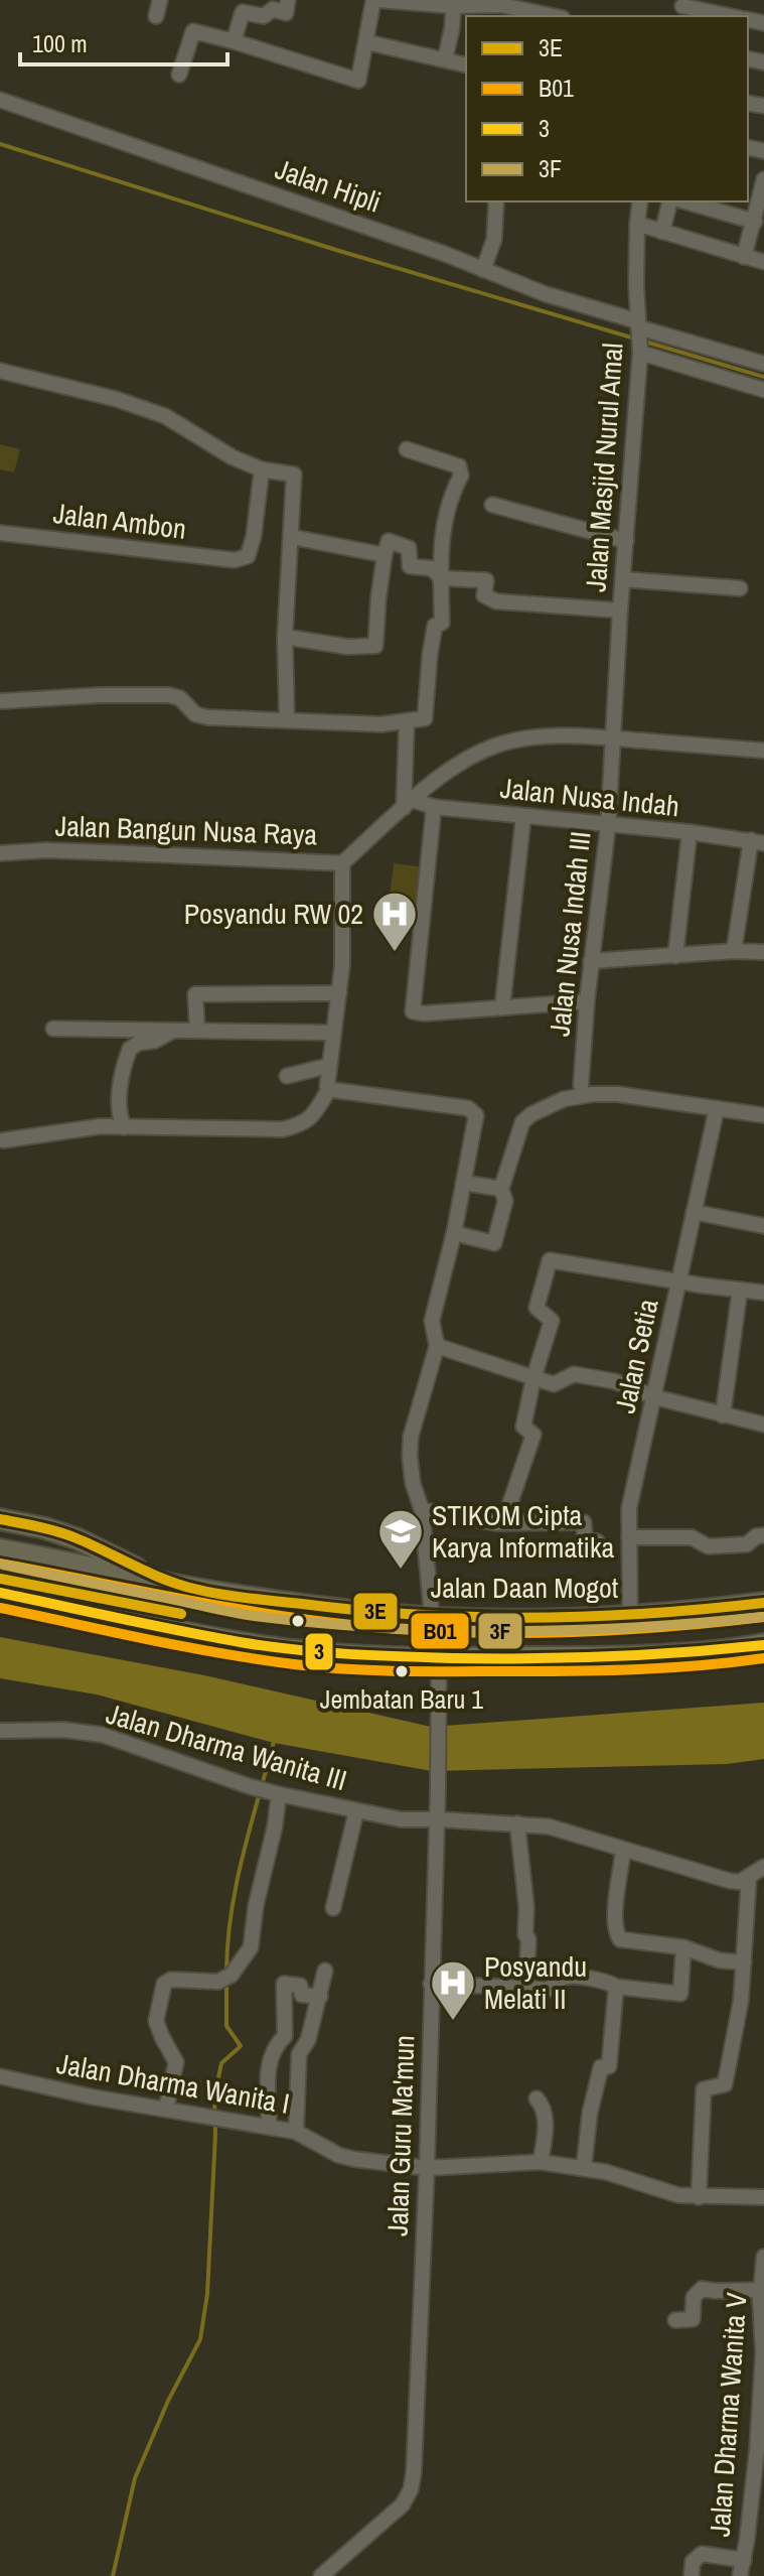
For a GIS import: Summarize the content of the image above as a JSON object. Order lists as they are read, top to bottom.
{
  "streets": {
    "highway": ["Jalan Daan Mogot"],
    "street": [
      "Jalan Hipli",
      "Jalan Masjid Nurul Amal",
      "Jalan Ambon",
      "Jalan Nusa Indah",
      "Jalan Bangun Nusa Raya",
      "Jalan Nusa Indah III",
      "Jalan Setia",
      "Jalan Dharma Wanita III",
      "Jalan Dharma Wanita I",
      "Jalan Guru Ma'mun",
      "Jalan Dharma Wanita V"
    ]
  },
  "crossings": [
    ["Jalan Hipli", "Jalan Masjid Nurul Amal"],
    ["Jalan Masjid Nurul Amal", "Jalan Bangun Nusa Raya"],
    ["Jalan Masjid Nurul Amal", "Jalan Nusa Indah III"],
    ["Jalan Nusa Indah", "Jalan Bangun Nusa Raya"],
    ["Jalan Nusa Indah", "Jalan Nusa Indah III"],
    ["Jalan Bangun Nusa Raya", "Jalan Nusa Indah III"],
    ["Jalan Setia", "Jalan Daan Mogot"],
    ["Jalan Dharma Wanita III", "Jalan Guru Ma'mun"],
    ["Jalan Dharma Wanita I", "Jalan Guru Ma'mun"]
  ],
  "places": {
    "hospital": ["Posyandu RW 02", "Posyandu Melati II"],
    "school or university": ["STIKOM Cipta Karya Informatika"],
    "other": ["Jembatan Baru 1"]
  },
  "lines": [
    "transit line 3E",
    "transit line B01",
    "transit line 3F",
    "transit line 3"
  ],
  "legend": [
    "3E",
    "B01",
    "3",
    "3F"
  ],
  "scale_bar": "100 m"
}
